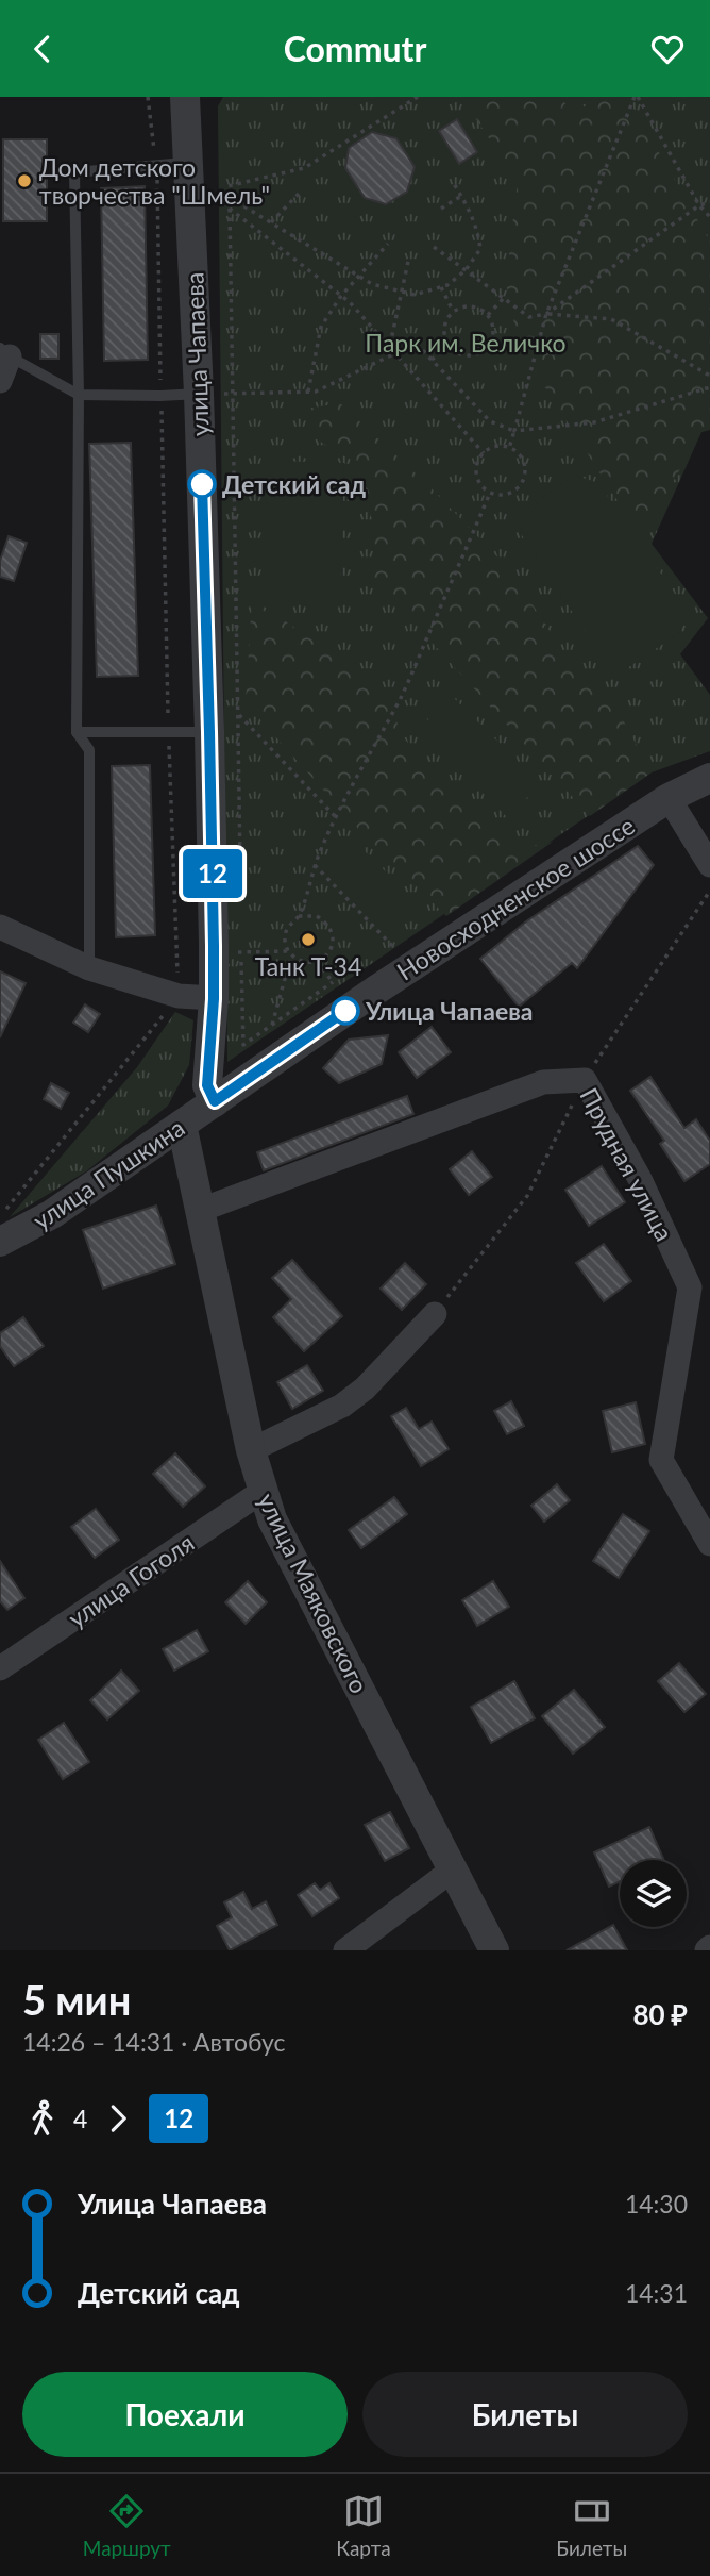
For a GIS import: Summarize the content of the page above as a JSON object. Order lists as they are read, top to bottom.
{
  "streets": {
    "street": [
      "улица Чапаева",
      "Новосходненское шоссе",
      "Прудная улица",
      "улица Пушкина",
      "улица Гоголя",
      "улица Маяковского"
    ]
  },
  "crossings": [
    ["улица Чапаева", "Новосходненское шоссе"],
    ["улица Чапаева", "улица Пушкина"],
    ["Новосходненское шоссе", "улица Пушкина"],
    ["Прудная улица", "улица Маяковского"],
    ["улица Пушкина", "улица Маяковского"],
    ["улица Гоголя", "улица Маяковского"]
  ],
  "parks": ["Парк им. Величко"],
  "places": [
    "Дом детского творчества \"Шмель\"",
    "Детский сад",
    "Танк Т-34",
    "Улица Чапаева"
  ],
  "lines": ["bus line 12"],
  "page": {
    "header": "Commutr",
    "on_map": "12",
    "heading": ["5 мин", "14:26 – 14:31 · Автобус", "80 ₽"],
    "legs": ["4", "12"],
    "list": [
      {
        "name": "Улица Чапаева",
        "value": "14:30"
      },
      {
        "name": "Детский сад",
        "value": "14:31"
      }
    ],
    "buttons": ["Поехали", "Билеты"],
    "tabs": ["Маршрут", "Карта", "Билеты"]
  }
}
